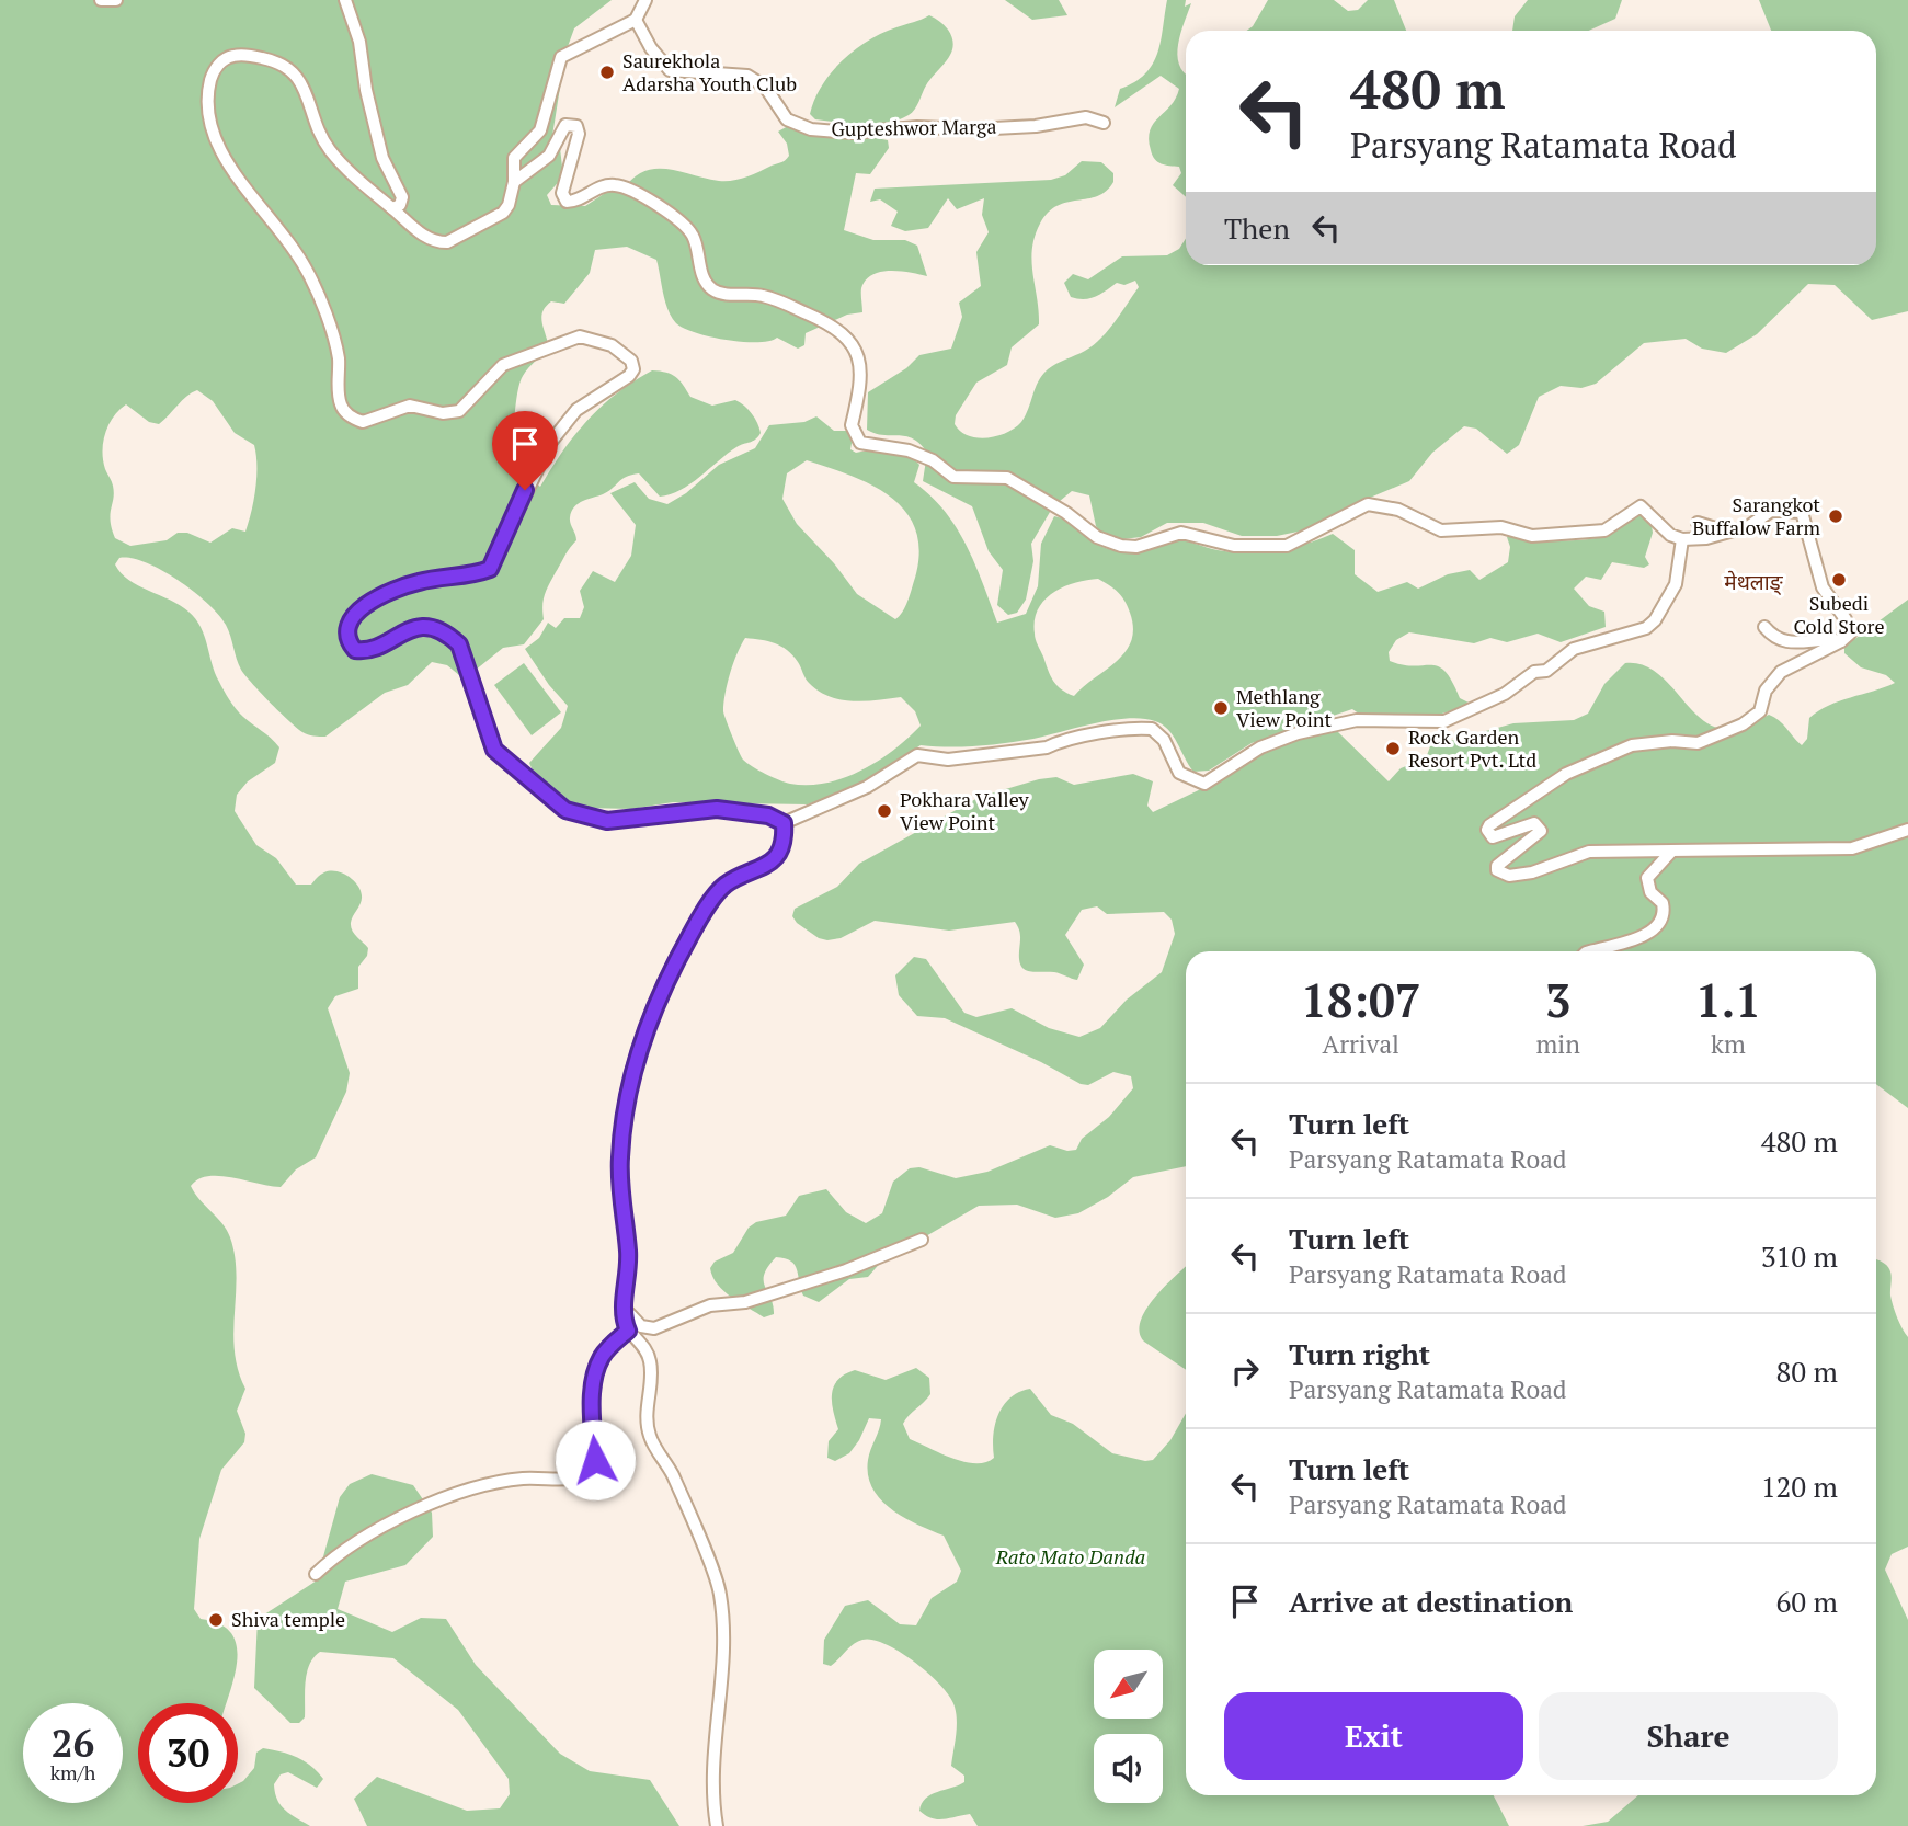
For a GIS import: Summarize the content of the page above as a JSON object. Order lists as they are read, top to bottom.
{
  "streets": {
    "street": ["Gupteshwor Marga"]
  },
  "districts": ["मेथलाङ्"],
  "parks": ["Rato Mato Danda"],
  "places": [
    "Saurekhola Adarsha Youth Club",
    "Sarangkot Buffalow Farm",
    "Subedi Cold Store",
    "Methlang View Point",
    "Rock Garden Resort Pvt. Ltd",
    "Pokhara Valley View Point",
    "Shiva temple"
  ],
  "north": "bottom left",
  "page": {
    "turn": ["480 m", "Parsyang Ratamata Road"],
    "then": "Then",
    "eta": [
      "18:07",
      "Arrival",
      "3",
      "min",
      "1.1",
      "km"
    ],
    "list": [
      {
        "name": "Turn left",
        "note": "Parsyang Ratamata Road",
        "value": "480 m"
      },
      {
        "name": "Turn left",
        "note": "Parsyang Ratamata Road",
        "value": "310 m"
      },
      {
        "name": "Turn right",
        "note": "Parsyang Ratamata Road",
        "value": "80 m"
      },
      {
        "name": "Turn left",
        "note": "Parsyang Ratamata Road",
        "value": "120 m"
      },
      {
        "name": "Arrive at destination",
        "value": "60 m"
      }
    ],
    "buttons": ["Exit", "Share"],
    "speed": "26 km/h",
    "limit": "30"
  }
}
